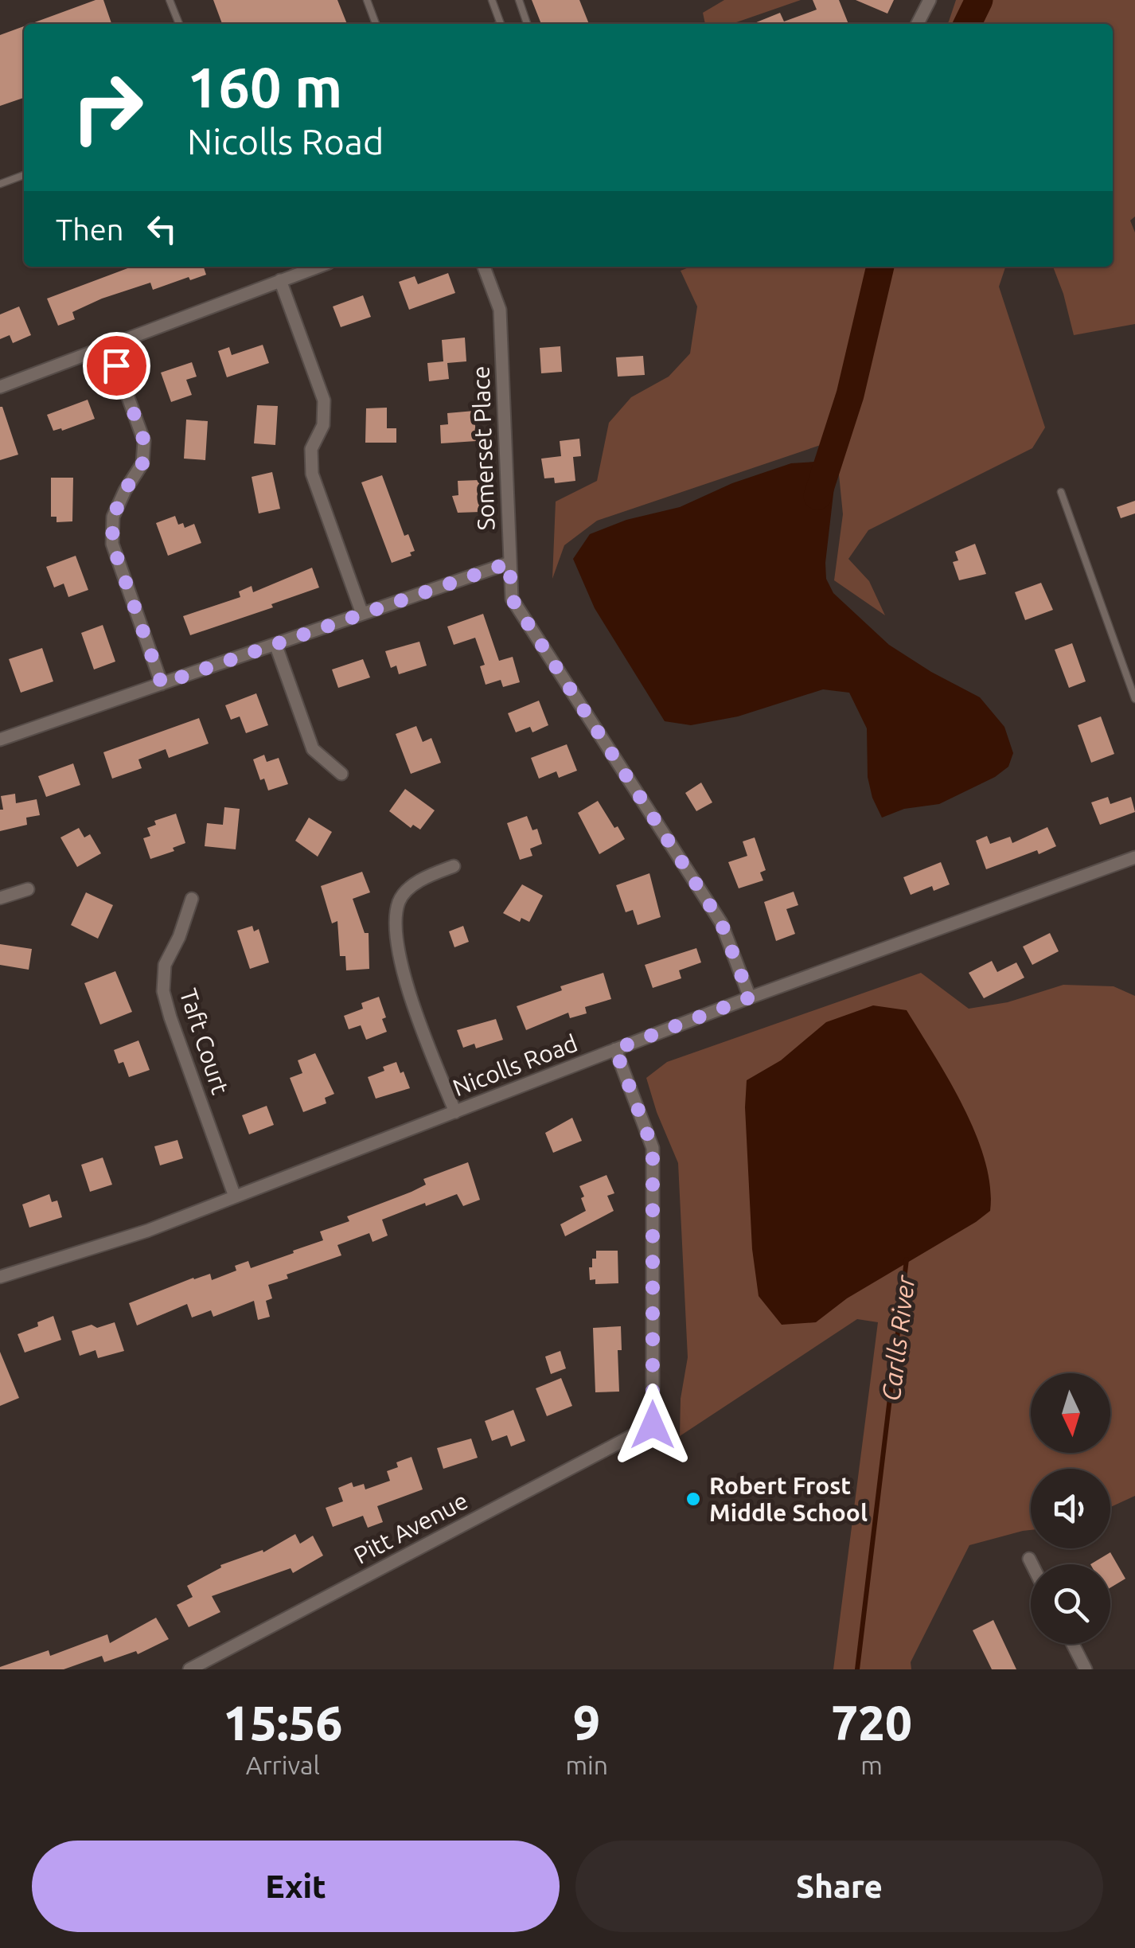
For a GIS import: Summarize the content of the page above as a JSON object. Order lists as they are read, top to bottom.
{
  "streets": {
    "street": [
      "Somerset Place",
      "Taft Court",
      "Nicolls Road",
      "Pitt Avenue"
    ]
  },
  "crossings": [
    ["Somerset Place", "Nicolls Road"],
    ["Taft Court", "Nicolls Road"],
    ["Nicolls Road", "Pitt Avenue"]
  ],
  "water": ["Carlls River"],
  "places": ["Robert Frost Middle School"],
  "north": "bottom",
  "page": {
    "turn": ["160 m", "Nicolls Road"],
    "then": "Then",
    "eta": [
      "15:56",
      "Arrival",
      "9",
      "min",
      "720",
      "m"
    ],
    "buttons": ["Exit", "Share"]
  }
}
